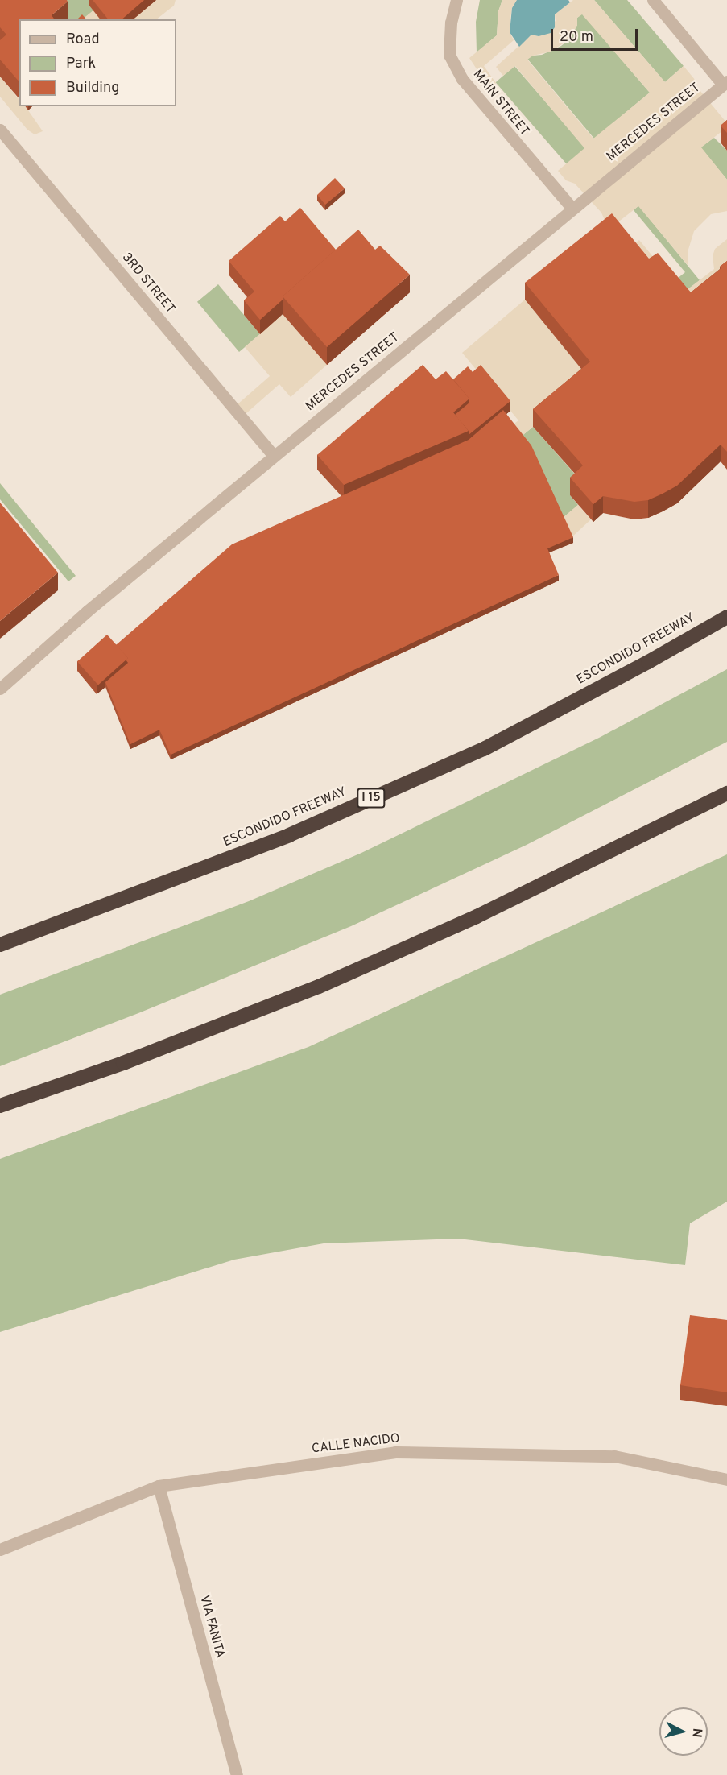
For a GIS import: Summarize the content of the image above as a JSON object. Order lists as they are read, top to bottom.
{
  "streets": {
    "highway": ["ESCONDIDO FREEWAY", "I 15"],
    "street": [
      "MAIN STREET",
      "MERCEDES STREET",
      "3RD STREET",
      "CALLE NACIDO",
      "VIA FANITA"
    ]
  },
  "crossings": [
    ["MAIN STREET", "MERCEDES STREET"],
    ["MERCEDES STREET", "3RD STREET"],
    ["CALLE NACIDO", "VIA FANITA"]
  ],
  "legend": ["Road", "Park", "Building"],
  "scale_bar": "20 m",
  "north": "right"
}
